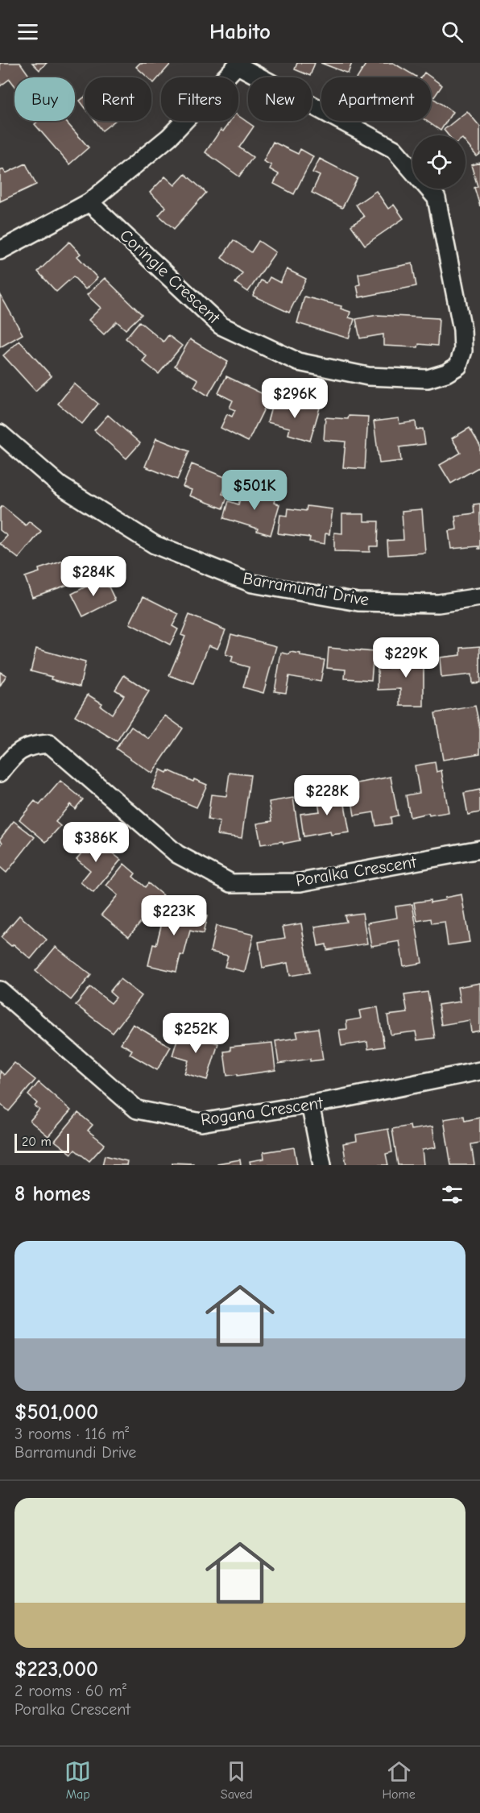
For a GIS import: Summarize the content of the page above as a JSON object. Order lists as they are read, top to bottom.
{
  "streets": {
    "street": [
      "Coringle Crescent",
      "Barramundi Drive",
      "Poralka Crescent",
      "Rogana Crescent"
    ]
  },
  "scale_bar": "20 m",
  "page": {
    "header": "Habito",
    "chip": [
      "Buy",
      "Rent",
      "Filters",
      "New",
      "Apartment"
    ],
    "price": [
      "$296K",
      "$501K",
      "$284K",
      "$229K",
      "$228K",
      "$386K",
      "$223K",
      "$252K"
    ],
    "scale": "20 m",
    "heading": "8 homes",
    "list": [
      {
        "name": "$501,000",
        "note": "3 rooms · 116 m² · Barramundi Drive"
      },
      {
        "name": "$223,000",
        "note": "2 rooms · 60 m² · Poralka Crescent"
      }
    ],
    "tabs": ["Map", "Saved", "Home"]
  }
}
